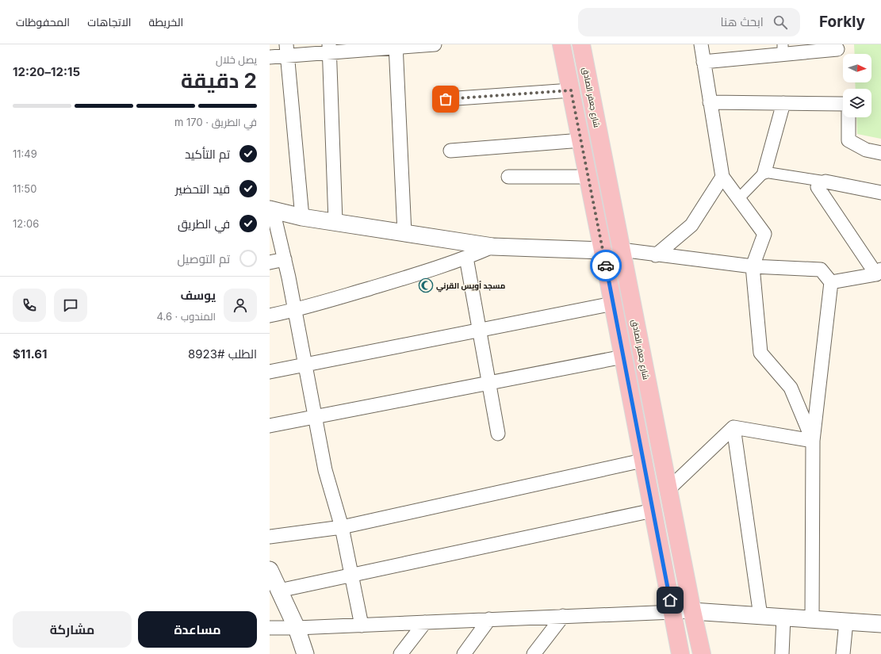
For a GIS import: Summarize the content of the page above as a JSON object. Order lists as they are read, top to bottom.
{
  "streets": {
    "main road": ["شارع جعفر الصادق"]
  },
  "places": {
    "mosque": ["مسجد أويس القرني"]
  },
  "north": "right",
  "page": {
    "header": "Forkly",
    "search": "ابحث هنا",
    "nav": ["الخريطة", "الاتجاهات", "المحفوظات"],
    "heading": ["2 دقيقة", "يصل خلال", "12:15–12:20"],
    "panel": [
      "يوسف",
      "المندوب · 4.6",
      "الطلب #8923",
      "$11.61"
    ],
    "bar": "في الطريق · 170 m",
    "list": [
      ["تم التأكيد", "11:49"],
      ["قيد التحضير", "11:50"],
      ["في الطريق", "12:06"],
      "تم التوصيل"
    ],
    "buttons": ["مساعدة", "مشاركة"]
  }
}
